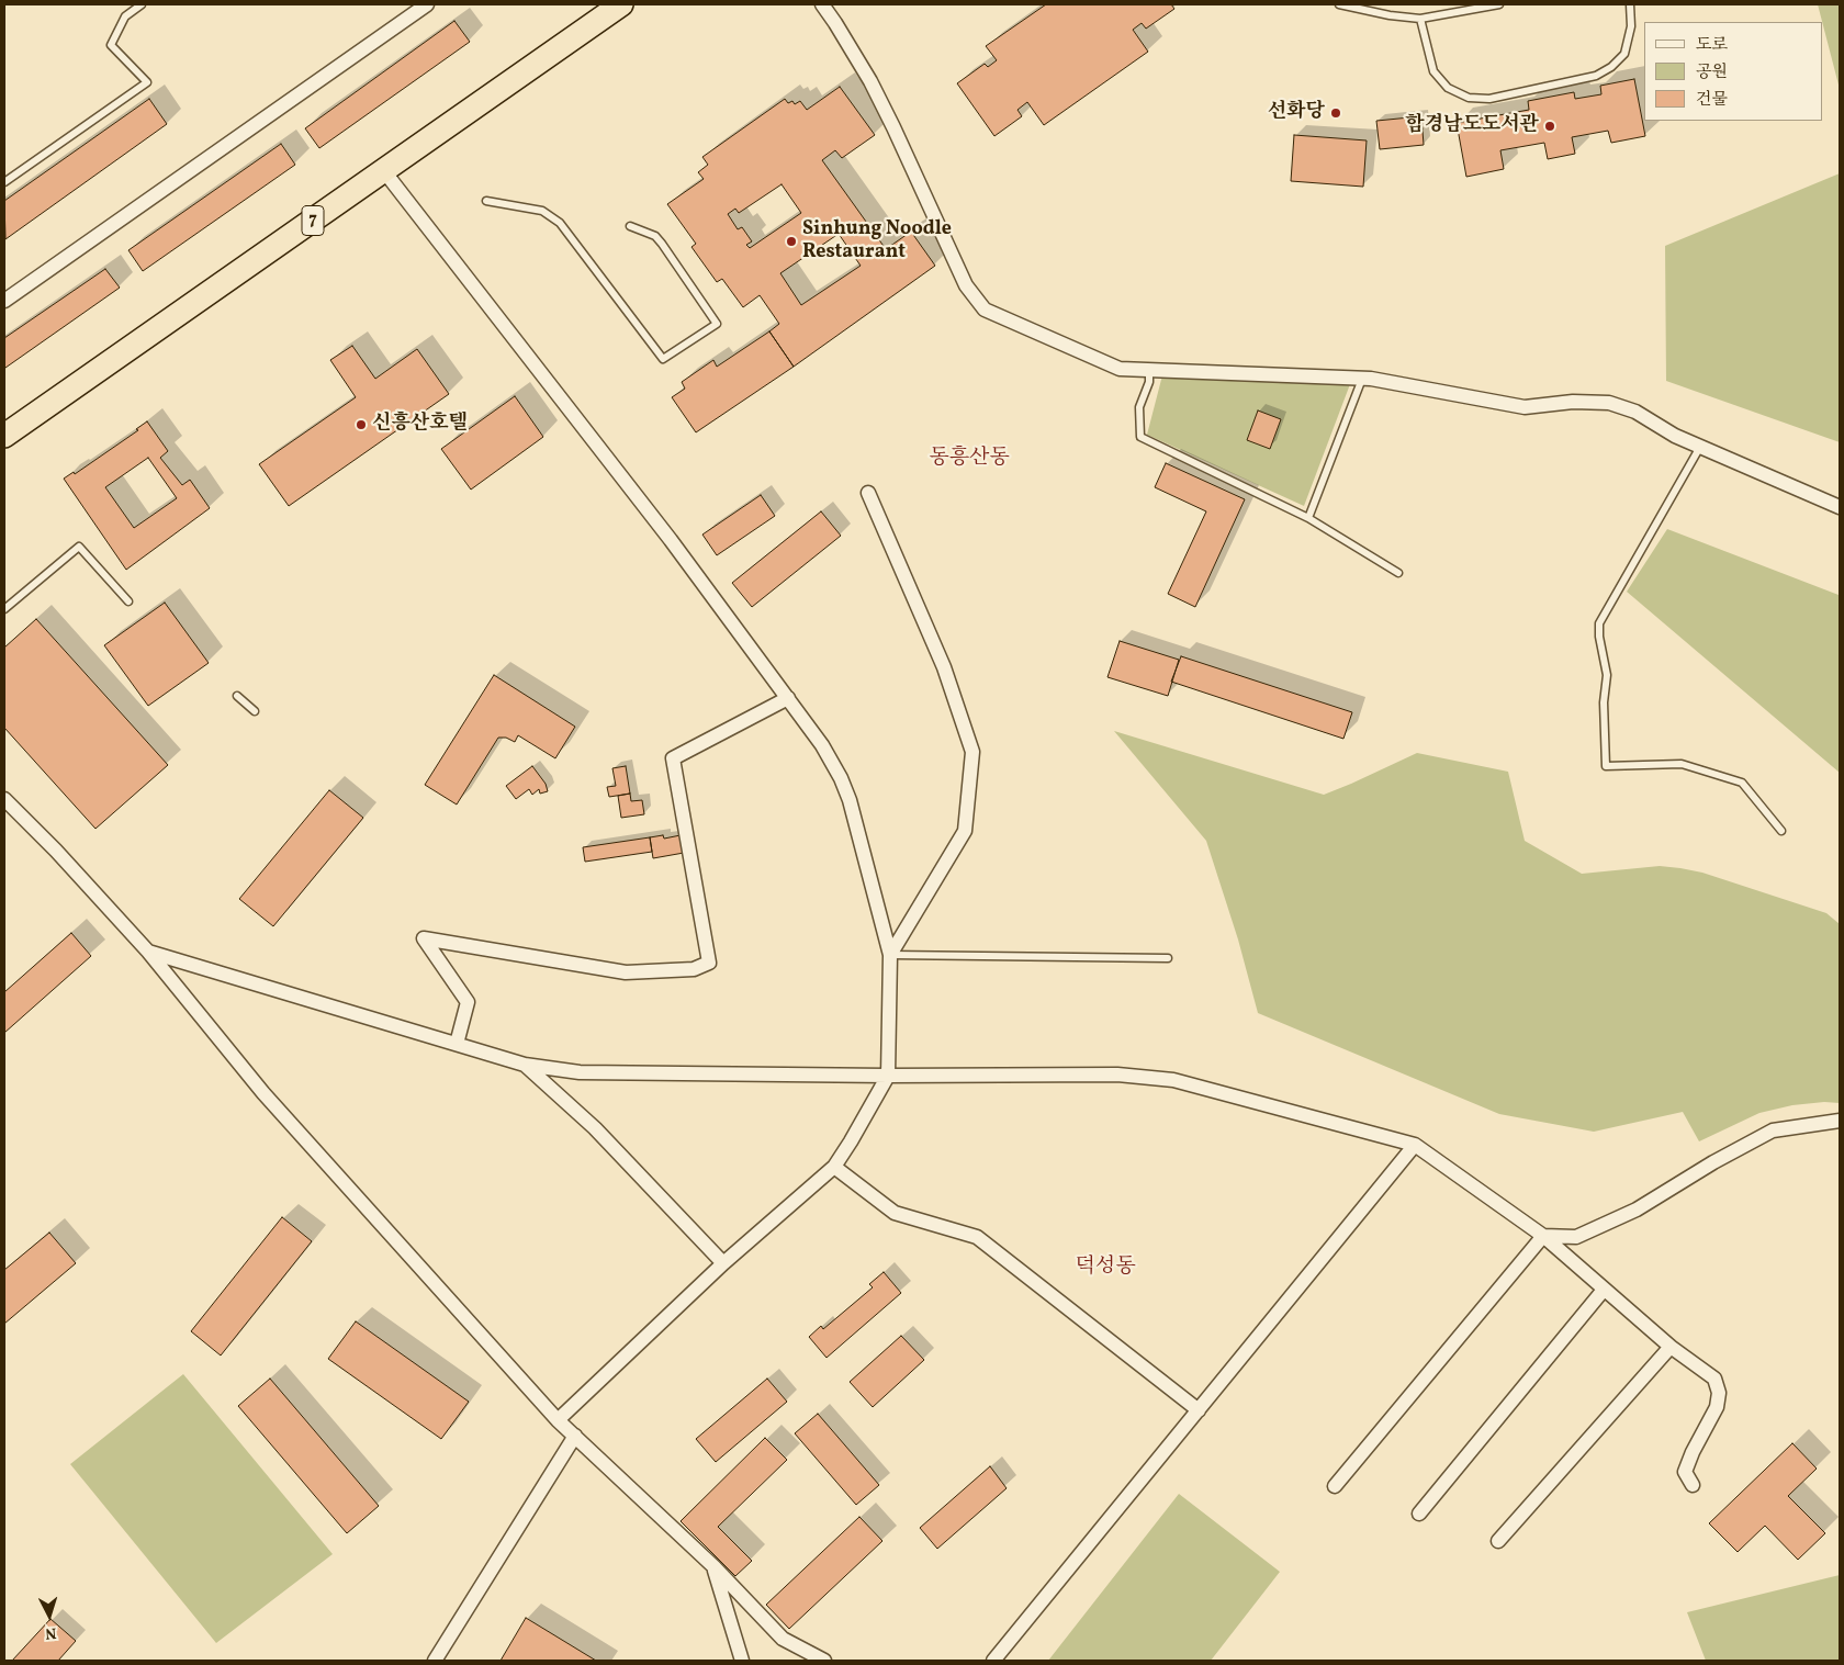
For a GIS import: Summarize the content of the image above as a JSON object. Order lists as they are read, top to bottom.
{
  "streets": {
    "highway": ["7"]
  },
  "districts": ["동흥산동", "덕성동"],
  "places": [
    "선화당",
    "함경남도도서관",
    "Sinhung Noodle Restaurant",
    "신흥산호텔"
  ],
  "legend": ["도로", "공원", "건물"],
  "north": "bottom"
}
